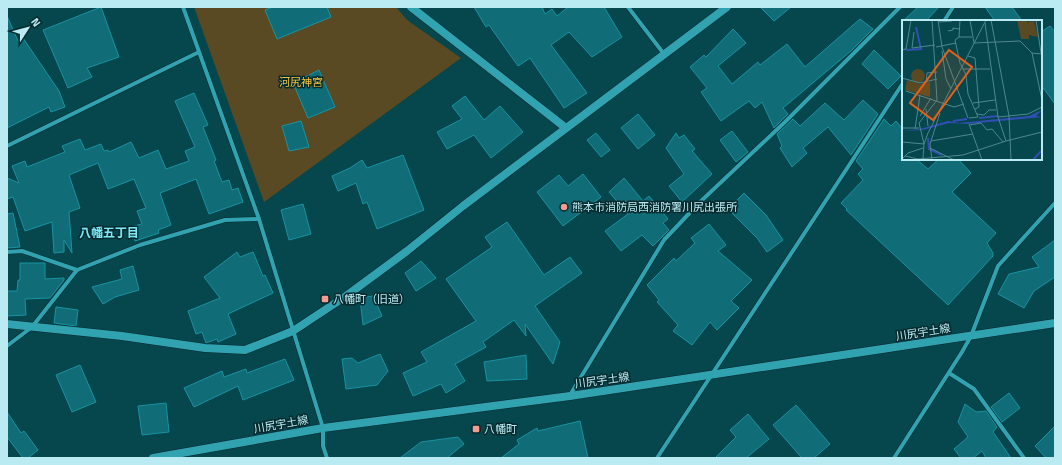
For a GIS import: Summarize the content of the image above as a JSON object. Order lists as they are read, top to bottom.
{
  "streets": {
    "street": ["川尻宇土線"]
  },
  "districts": ["八幡五丁目"],
  "parks": ["河尻神宮"],
  "places": {
    "other": ["熊本市消防局西消防署川尻出張所"],
    "transit": ["八幡町（旧道）", "八幡町"]
  },
  "north": "top right"
}
